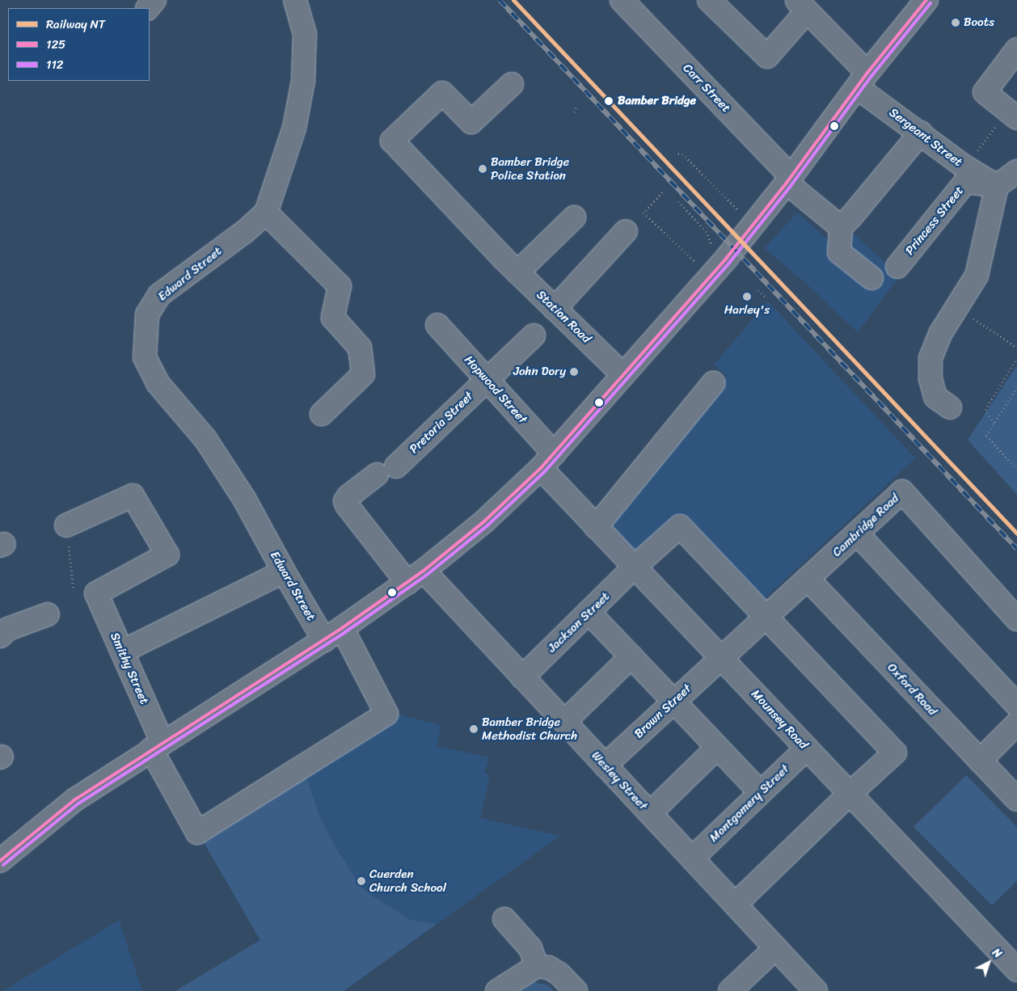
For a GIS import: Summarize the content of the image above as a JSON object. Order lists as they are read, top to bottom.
{
  "streets": {
    "street": [
      "Carr Street",
      "Sergeant Street",
      "Princess Street",
      "Edward Street",
      "Station Road",
      "Hopwood Street",
      "Pretoria Street",
      "Cambridge Road",
      "Jackson Street",
      "Smithy Street",
      "Oxford Road",
      "Brown Street",
      "Mounsey Road",
      "Wesley Street",
      "Montgomery Street"
    ]
  },
  "crossings": [
    ["Sergeant Street", "Princess Street"],
    ["Edward Street", "Smithy Street"],
    ["Hopwood Street", "Pretoria Street"],
    ["Hopwood Street", "Mounsey Road"],
    ["Pretoria Street", "Wesley Street"],
    ["Cambridge Road", "Jackson Street"],
    ["Cambridge Road", "Oxford Road"],
    ["Cambridge Road", "Brown Street"],
    ["Cambridge Road", "Mounsey Road"],
    ["Jackson Street", "Mounsey Road"],
    ["Jackson Street", "Wesley Street"],
    ["Brown Street", "Mounsey Road"],
    ["Brown Street", "Wesley Street"],
    ["Mounsey Road", "Montgomery Street"],
    ["Wesley Street", "Montgomery Street"]
  ],
  "places": [
    "Boots",
    "Bamber Bridge",
    "Bamber Bridge Police Station",
    "Harley's",
    "John Dory",
    "Bamber Bridge Methodist Church",
    "Cuerden Church School"
  ],
  "lines": ["rail line NT", "transit line 125", "transit line 112"],
  "legend": ["Railway NT", "125", "112"],
  "north": "top right"
}
